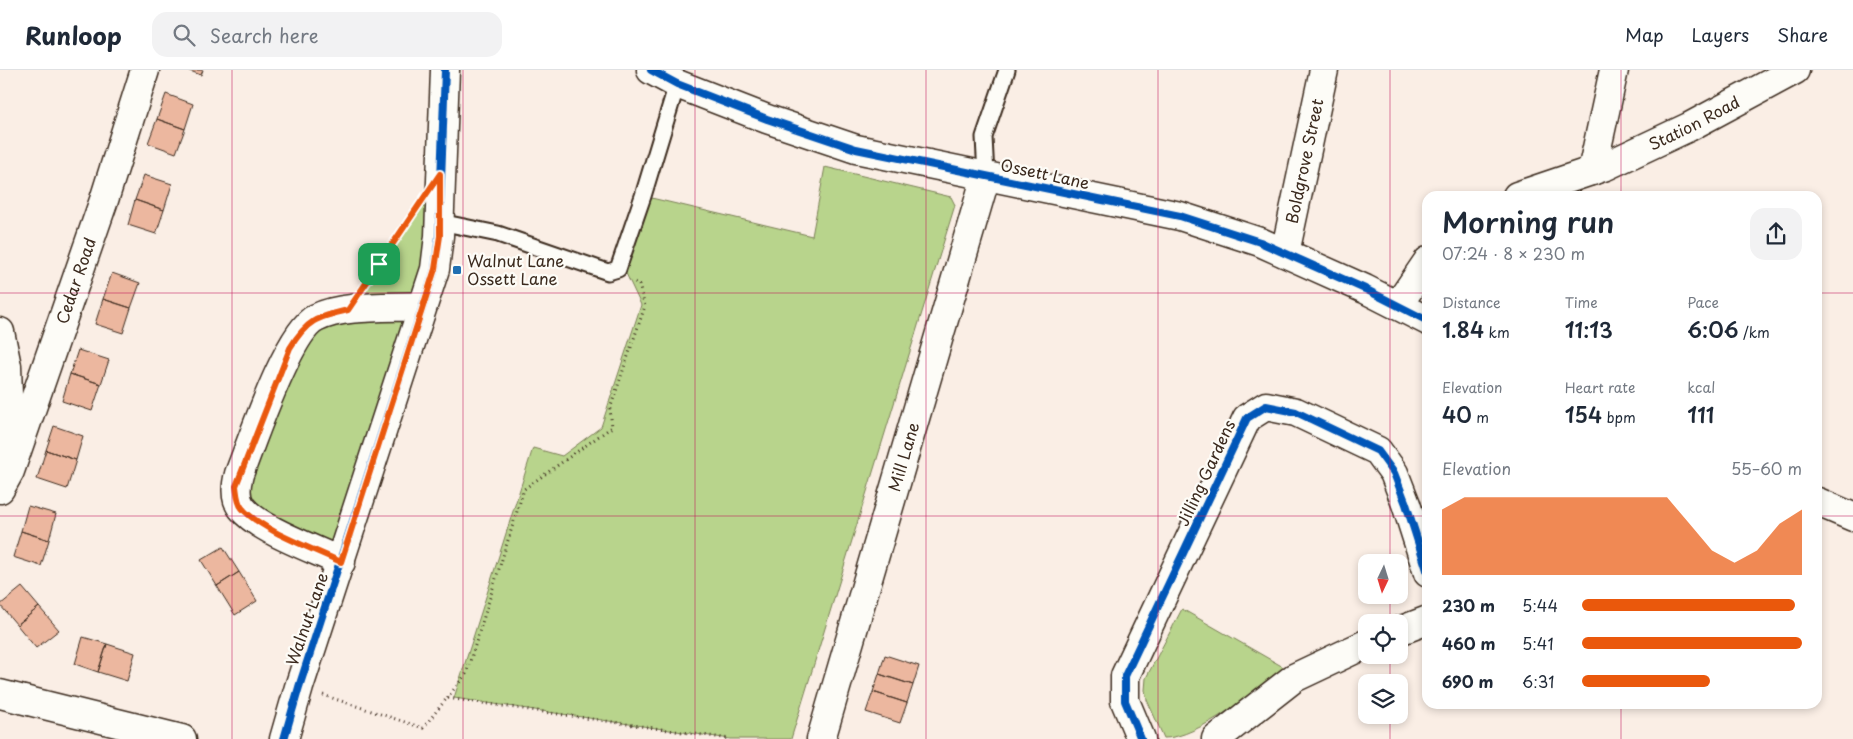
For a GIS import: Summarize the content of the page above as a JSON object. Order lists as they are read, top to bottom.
{
  "streets": {
    "street": [
      "Station Road",
      "Boldgrove Street",
      "Ossett Lane",
      "Cedar Road",
      "Mill Lane",
      "Jilling Gardens",
      "Walnut Lane"
    ]
  },
  "crossings": [
    ["Boldgrove Street", "Ossett Lane"],
    ["Ossett Lane", "Mill Lane"]
  ],
  "places": {
    "transit": ["Walnut Lane Ossett Lane"]
  },
  "north": "bottom",
  "page": {
    "header": "Runloop",
    "search": "Search here",
    "nav": ["Map", "Layers", "Share"],
    "heading": ["Morning run", "07:24 · 8 × 230 m"],
    "stats": [
      ["Distance", "1.84 km"],
      ["Time", "11:13"],
      ["Pace", "6:06 /km"],
      ["Elevation", "40 m"],
      ["Heart rate", "154 bpm"],
      ["kcal", "111"]
    ],
    "chart": ["Elevation", "55–60 m"],
    "list": [
      {
        "name": "230 m",
        "note": "5:44"
      },
      {
        "name": "460 m",
        "note": "5:41"
      },
      {
        "name": "690 m",
        "note": "6:31"
      }
    ]
  }
}
